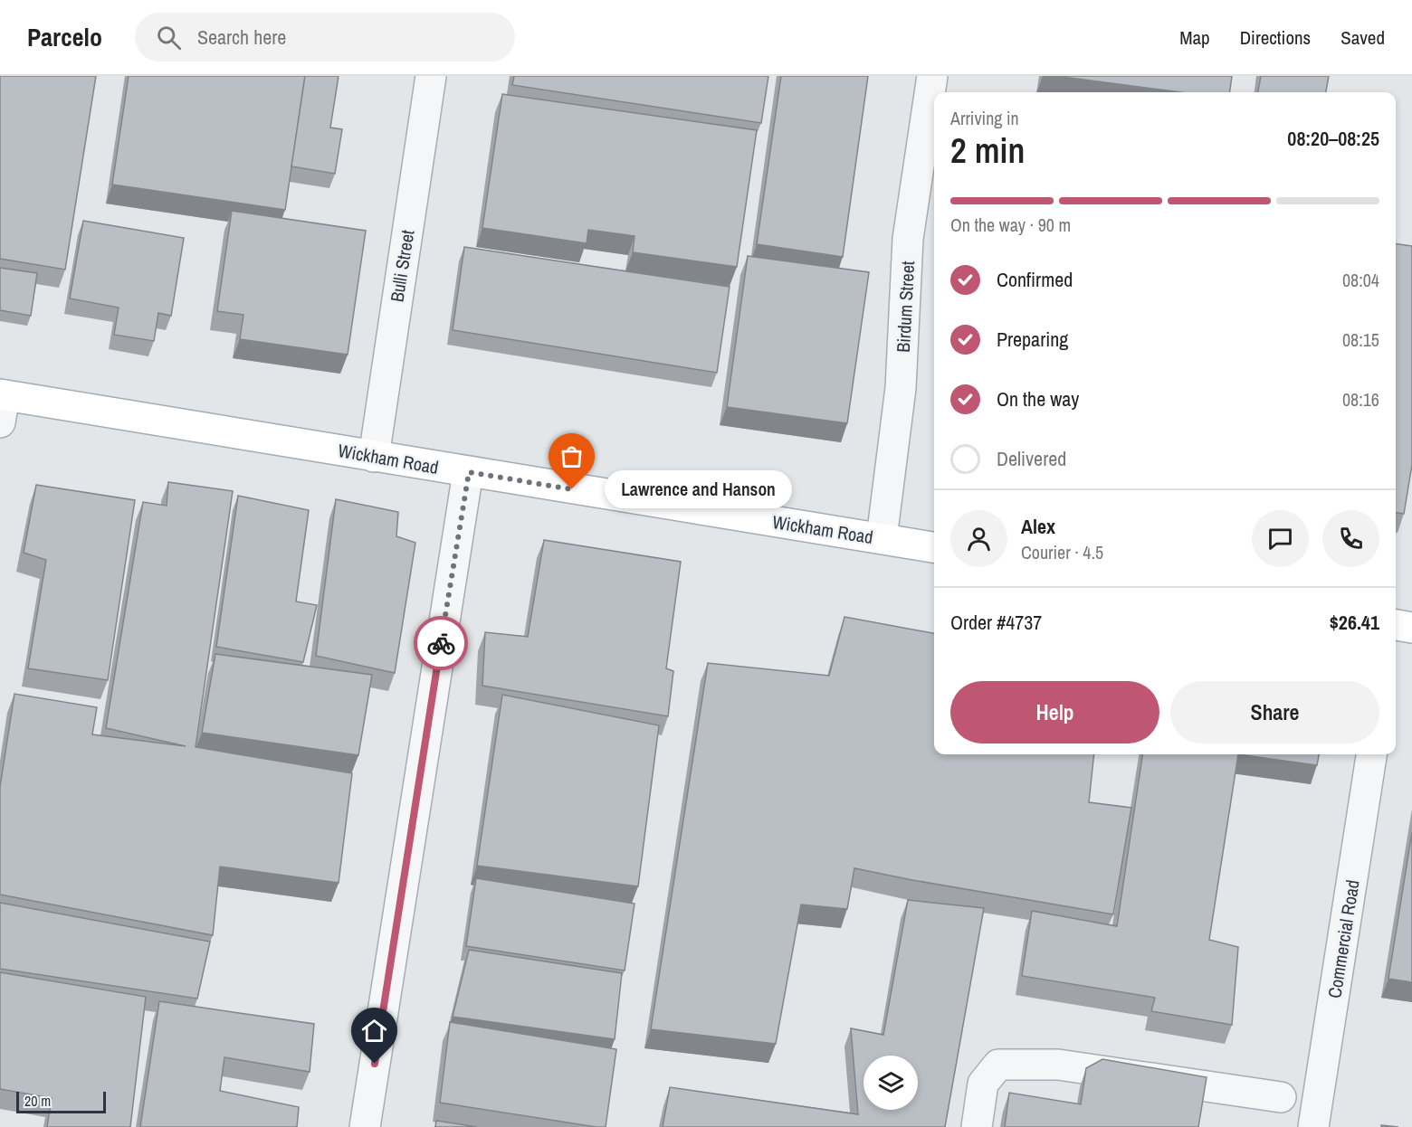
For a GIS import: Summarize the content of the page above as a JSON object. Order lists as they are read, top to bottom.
{
  "streets": {
    "main road": ["Wickham Road"],
    "street": ["Bulli Street", "Birdum Street", "Commercial Road"]
  },
  "crossings": [
    ["Bulli Street", "Wickham Road"],
    ["Birdum Street", "Wickham Road"]
  ],
  "places": ["Lawrence and Hanson"],
  "scale_bar": "20 m",
  "page": {
    "header": "Parcelo",
    "search": "Search here",
    "nav": ["Map", "Directions", "Saved"],
    "heading": ["2 min", "Arriving in", "08:20–08:25"],
    "panel": [
      "Alex",
      "Courier · 4.5",
      "Order #4737",
      "$26.41"
    ],
    "bar": "On the way · 90 m",
    "list": [
      ["Confirmed", "08:04"],
      ["Preparing", "08:15"],
      ["On the way", "08:16"],
      "Delivered"
    ],
    "bubble": "Lawrence and Hanson",
    "buttons": ["Help", "Share"],
    "scale": "20 m"
  }
}
